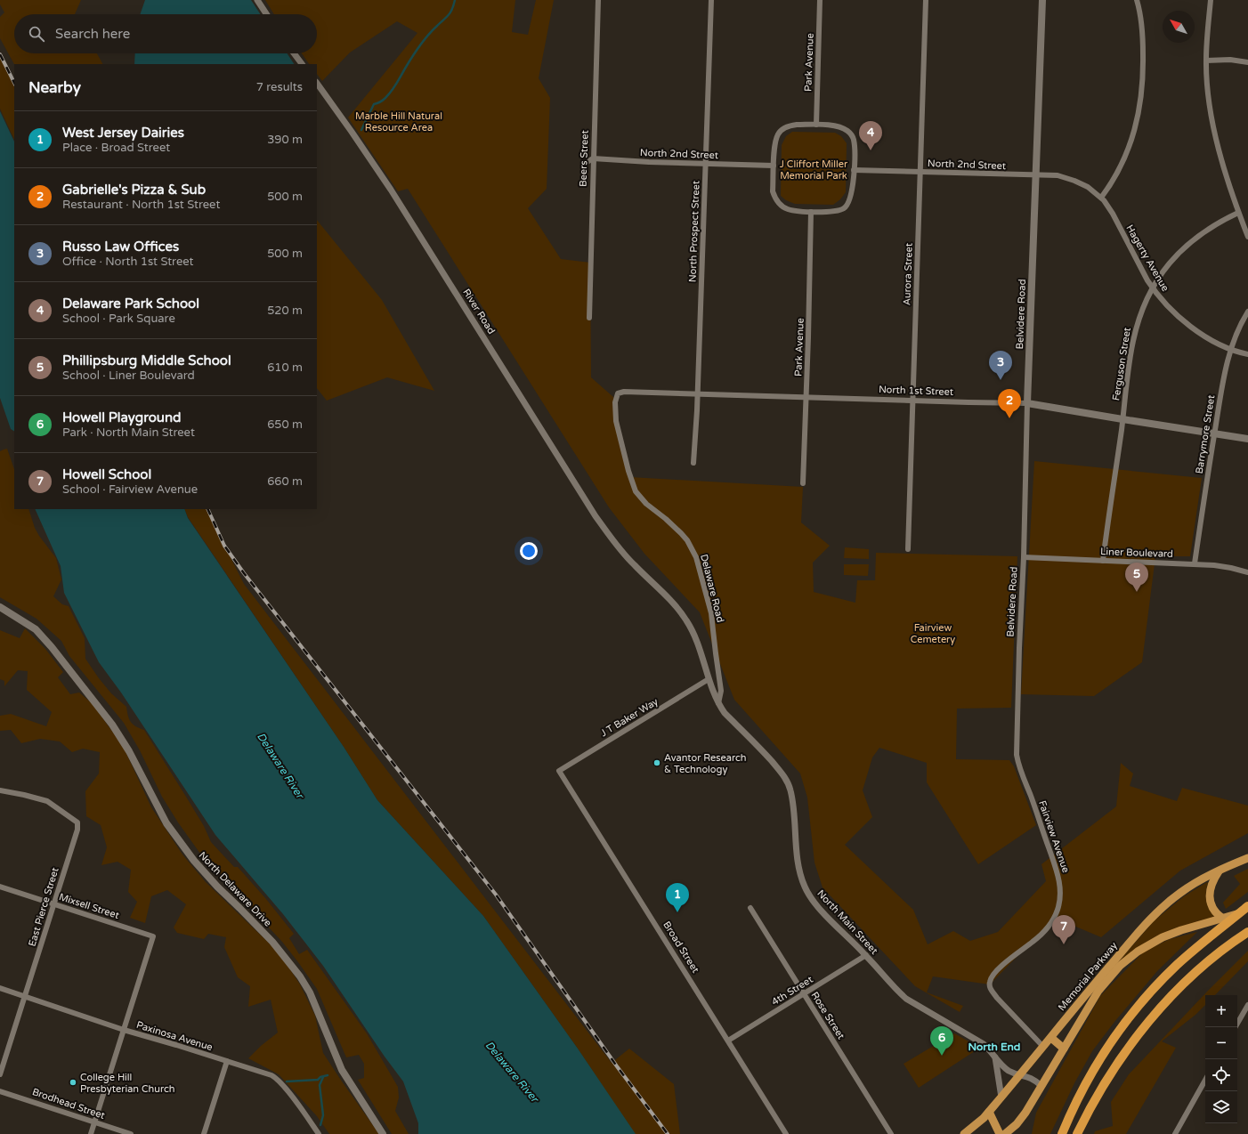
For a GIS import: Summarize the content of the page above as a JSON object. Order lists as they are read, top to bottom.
{
  "streets": {
    "main road": [
      "Belvidere Road",
      "North 1st Street",
      "North Delaware Drive",
      "Memorial Parkway"
    ],
    "street": [
      "Park Avenue",
      "North 2nd Street",
      "Beers Street",
      "North Prospect Street",
      "Hagerty Avenue",
      "Aurora Street",
      "River Road",
      "Ferguson Street",
      "Barrymore Street",
      "Liner Boulevard",
      "Delaware Road",
      "J T Baker Way",
      "Fairview Avenue",
      "Mixsell Street",
      "East Pierce Street",
      "North Main Street",
      "Broad Street",
      "4th Street",
      "Rose Street",
      "Paxinosa Avenue",
      "Brodhead Street"
    ]
  },
  "crossings": [
    ["Park Avenue", "North 2nd Street"],
    ["Park Avenue", "North 1st Street"],
    ["North 2nd Street", "Beers Street"],
    ["North 2nd Street", "North Prospect Street"],
    ["North 2nd Street", "Hagerty Avenue"],
    ["North 2nd Street", "Aurora Street"],
    ["North 2nd Street", "Belvidere Road"],
    ["North Prospect Street", "North 1st Street"],
    ["Hagerty Avenue", "Belvidere Road"],
    ["Hagerty Avenue", "Ferguson Street"],
    ["Hagerty Avenue", "Barrymore Street"],
    ["Aurora Street", "North 1st Street"],
    ["River Road", "J T Baker Way"],
    ["River Road", "North Main Street"],
    ["Belvidere Road", "North 1st Street"],
    ["Belvidere Road", "Liner Boulevard"],
    ["Belvidere Road", "Fairview Avenue"],
    ["Ferguson Street", "North 1st Street"],
    ["Ferguson Street", "Liner Boulevard"],
    ["North 1st Street", "Barrymore Street"],
    ["North 1st Street", "Delaware Road"],
    ["Barrymore Street", "Liner Boulevard"],
    ["Delaware Road", "North Main Street"],
    ["J T Baker Way", "North Main Street"],
    ["J T Baker Way", "Broad Street"],
    ["Fairview Avenue", "Memorial Parkway"],
    ["Mixsell Street", "East Pierce Street"],
    ["Mixsell Street", "Paxinosa Avenue"],
    ["East Pierce Street", "Paxinosa Avenue"],
    ["North Main Street", "Memorial Parkway"],
    ["North Main Street", "4th Street"],
    ["Broad Street", "4th Street"],
    ["4th Street", "Rose Street"]
  ],
  "districts": ["North End"],
  "water": ["Delaware River"],
  "parks": ["Marble Hill Natural Resource Area", "J Cliffort Miller Memorial Park", "Fairview Cemetery"],
  "places": ["Avantor Research & Technology", "College Hill Presbyterian Church"],
  "north": "top left",
  "page": {
    "search": "Search here",
    "heading": ["Nearby", "7 results"],
    "list": [
      {
        "mark": "1",
        "name": "West Jersey Dairies",
        "note": "Place · Broad Street",
        "value": "390 m"
      },
      {
        "mark": "2",
        "name": "Gabrielle's Pizza & Sub",
        "note": "Restaurant · North 1st Street",
        "value": "500 m"
      },
      {
        "mark": "3",
        "name": "Russo Law Offices",
        "note": "Office · North 1st Street",
        "value": "500 m"
      },
      {
        "mark": "4",
        "name": "Delaware Park School",
        "note": "School · Park Square",
        "value": "520 m"
      },
      {
        "mark": "5",
        "name": "Phillipsburg Middle School",
        "note": "School · Liner Boulevard",
        "value": "610 m"
      },
      {
        "mark": "6",
        "name": "Howell Playground",
        "note": "Park · North Main Street",
        "value": "650 m"
      },
      {
        "mark": "7",
        "name": "Howell School",
        "note": "School · Fairview Avenue",
        "value": "660 m"
      }
    ],
    "pins": [
      "4",
      "3",
      "2",
      "5",
      "1",
      "7",
      "6"
    ],
    "map_buttons": ["+", "−"]
  }
}
